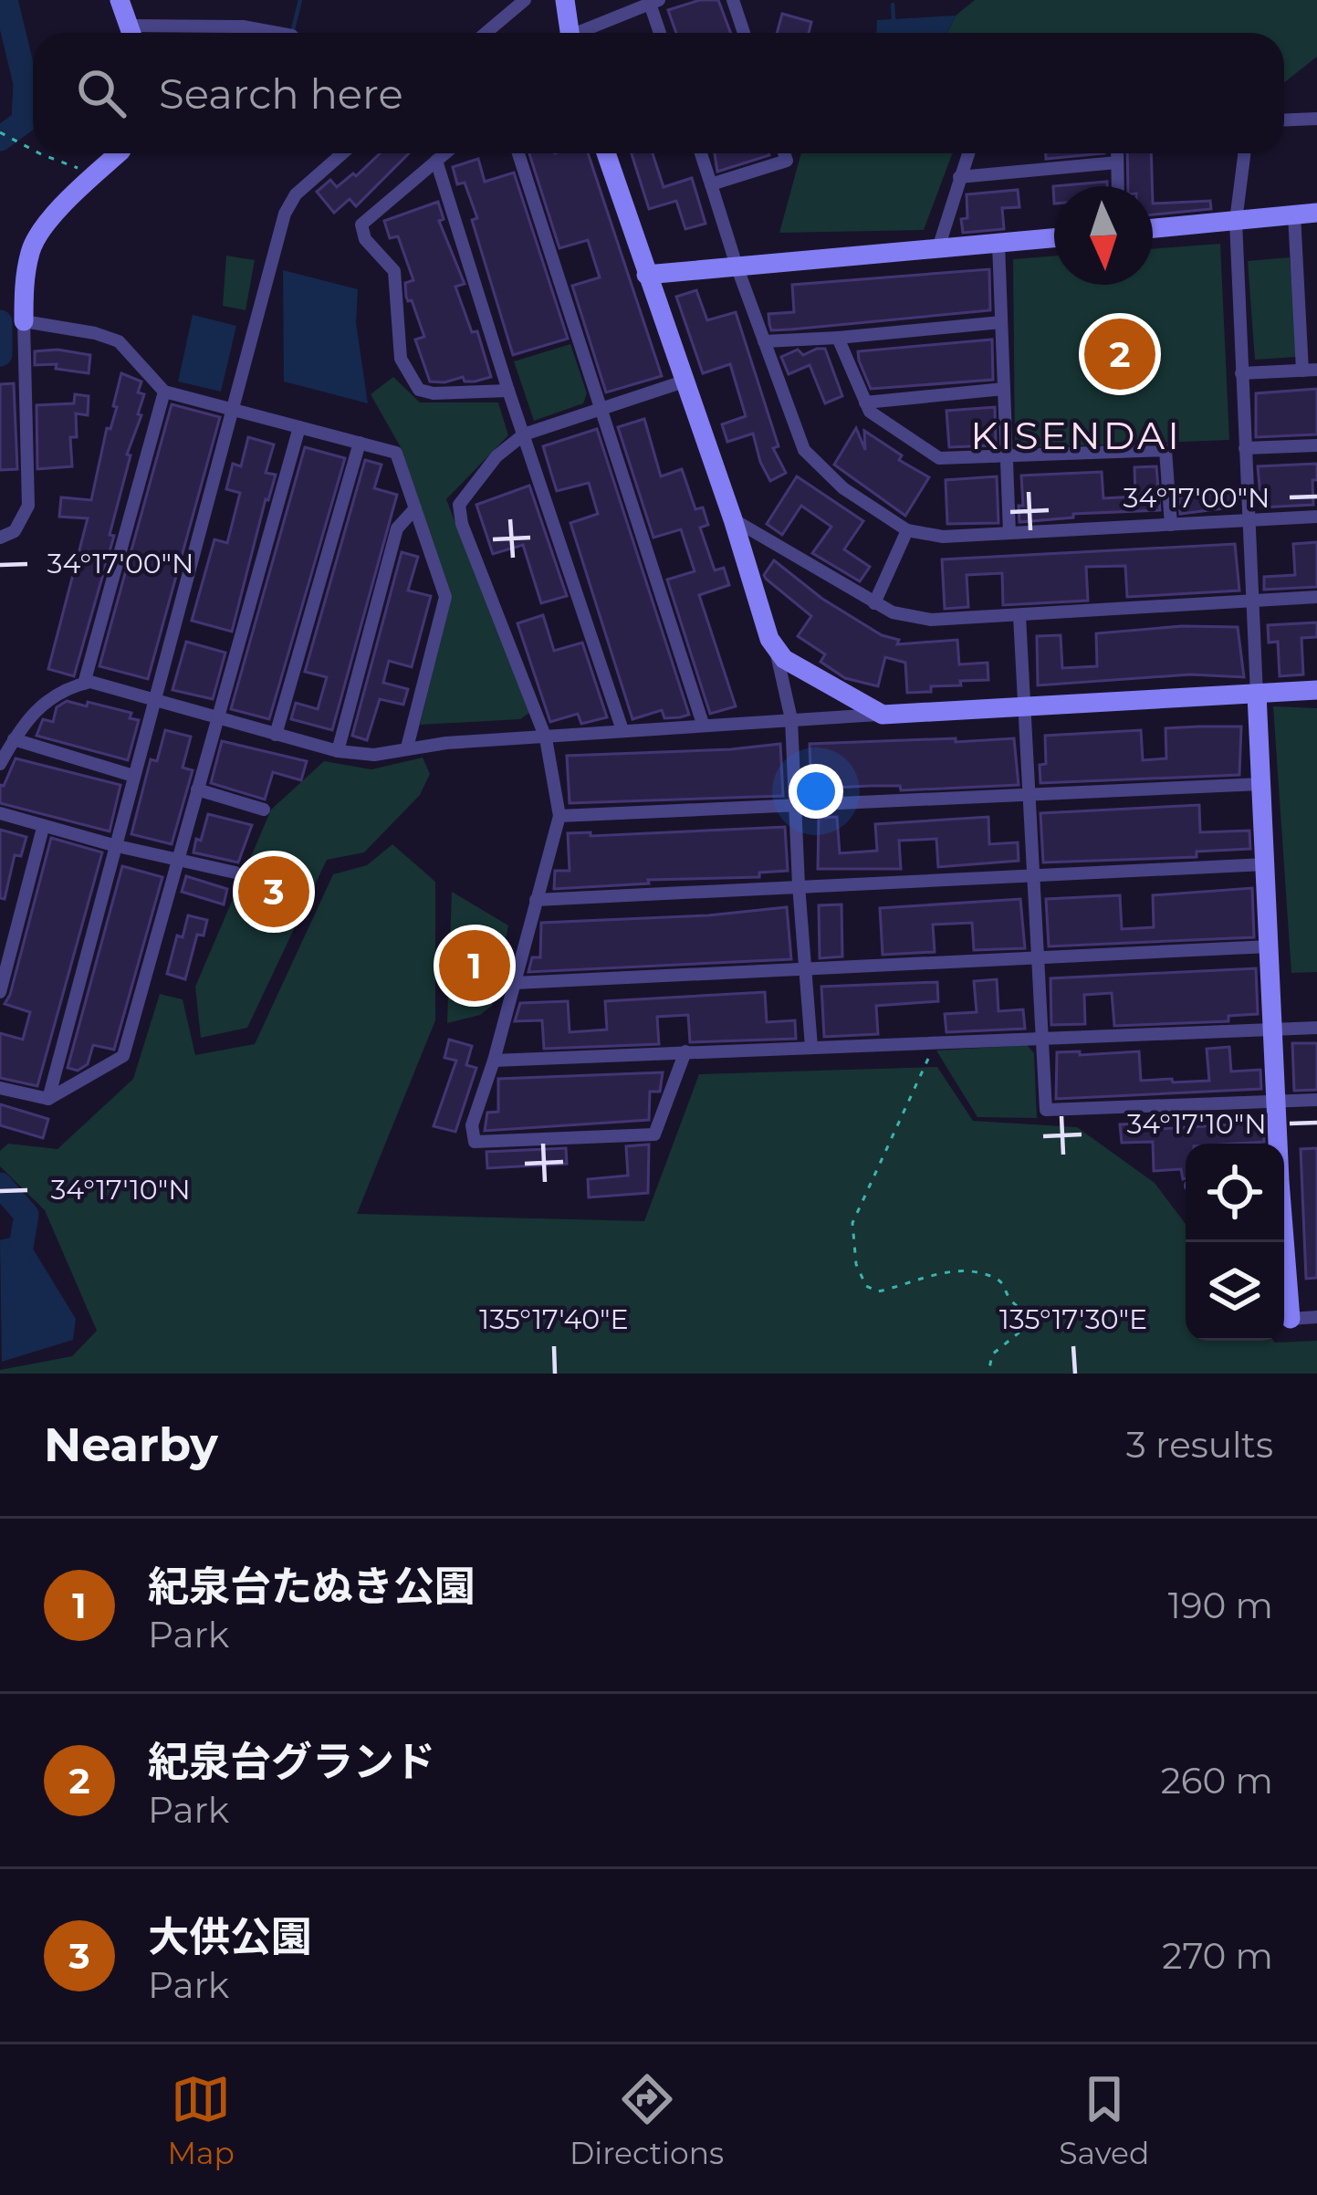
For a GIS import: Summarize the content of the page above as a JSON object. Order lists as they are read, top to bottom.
{
  "districts": ["KISENDAI"],
  "north": "bottom",
  "page": {
    "search": "Search here",
    "pins": ["2", "3", "1"],
    "heading": ["Nearby", "3 results"],
    "list": [
      {
        "mark": "1",
        "name": "紀泉台たぬき公園",
        "note": "Park",
        "value": "190 m"
      },
      {
        "mark": "2",
        "name": "紀泉台グランド",
        "note": "Park",
        "value": "260 m"
      },
      {
        "mark": "3",
        "name": "大供公園",
        "note": "Park",
        "value": "270 m"
      }
    ],
    "nav": ["Map", "Directions", "Saved"]
  },
  "coordinates": [
    "34°17'00\"N",
    "34°17'10\"N",
    "135°17'40\"E",
    "135°17'30\"E"
  ]
}
